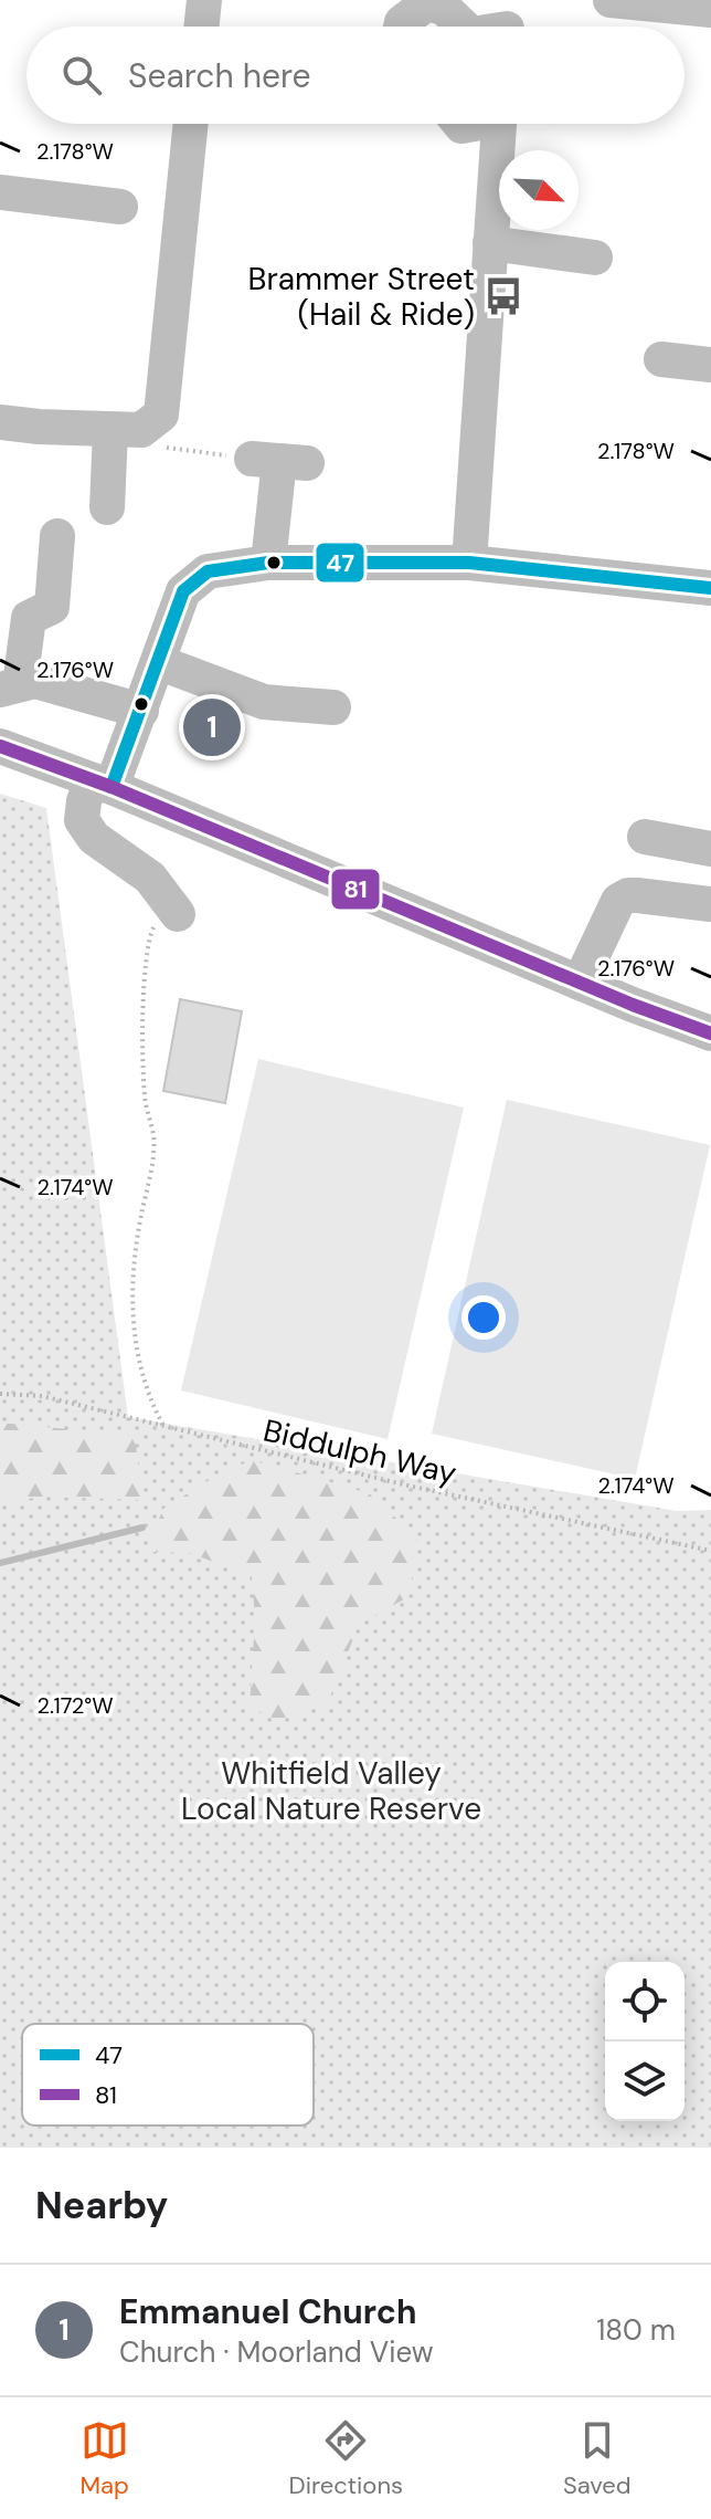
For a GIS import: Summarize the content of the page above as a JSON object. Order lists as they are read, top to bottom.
{
  "streets": {
    "path": ["Biddulph Way"]
  },
  "parks": ["Whitfield Valley Local Nature Reserve"],
  "places": {
    "bus stop": ["Brammer Street (Hail & Ride)"]
  },
  "lines": ["transit line 47", "transit line 81"],
  "legend": ["47", "81"],
  "north": "bottom right",
  "page": {
    "search": "Search here",
    "pins": "1",
    "heading": "Nearby",
    "list": [
      {
        "mark": "1",
        "name": "Emmanuel Church",
        "note": "Church · Moorland View",
        "value": "180 m"
      }
    ],
    "nav": ["Map", "Directions", "Saved"]
  },
  "coordinates": [
    "2.178°W",
    "2.176°W",
    "2.174°W",
    "2.172°W"
  ]
}
